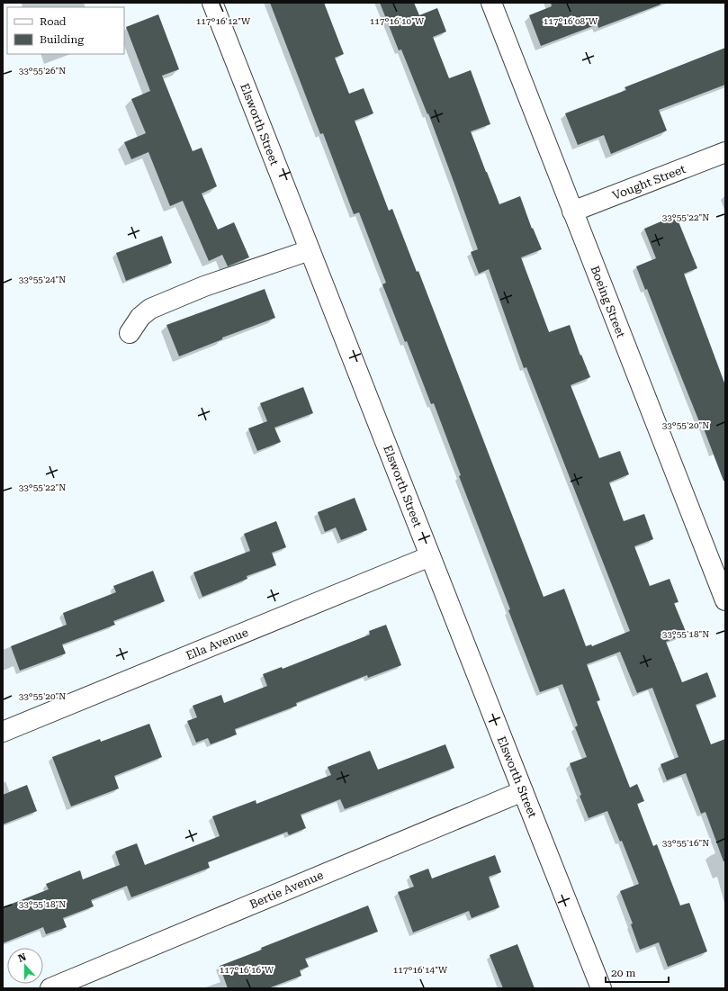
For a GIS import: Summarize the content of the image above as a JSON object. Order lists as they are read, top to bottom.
{
  "streets": {
    "street": [
      "Elsworth Street",
      "Vought Street",
      "Boeing Street",
      "Ella Avenue",
      "Bertie Avenue"
    ]
  },
  "crossings": [
    ["Elsworth Street", "Ella Avenue"],
    ["Elsworth Street", "Bertie Avenue"],
    ["Vought Street", "Boeing Street"]
  ],
  "legend": ["Road", "Building"],
  "scale_bar": "20 m",
  "north": "top",
  "coordinates": [
    "117°16'12\"W",
    "117°16'10\"W",
    "117°16'08\"W",
    "33°55'26\"N",
    "33°55'22\"N",
    "33°55'24\"N",
    "33°55'20\"N",
    "33°55'18\"N",
    "33°55'16\"N",
    "117°16'16\"W",
    "117°16'14\"W"
  ]
}
